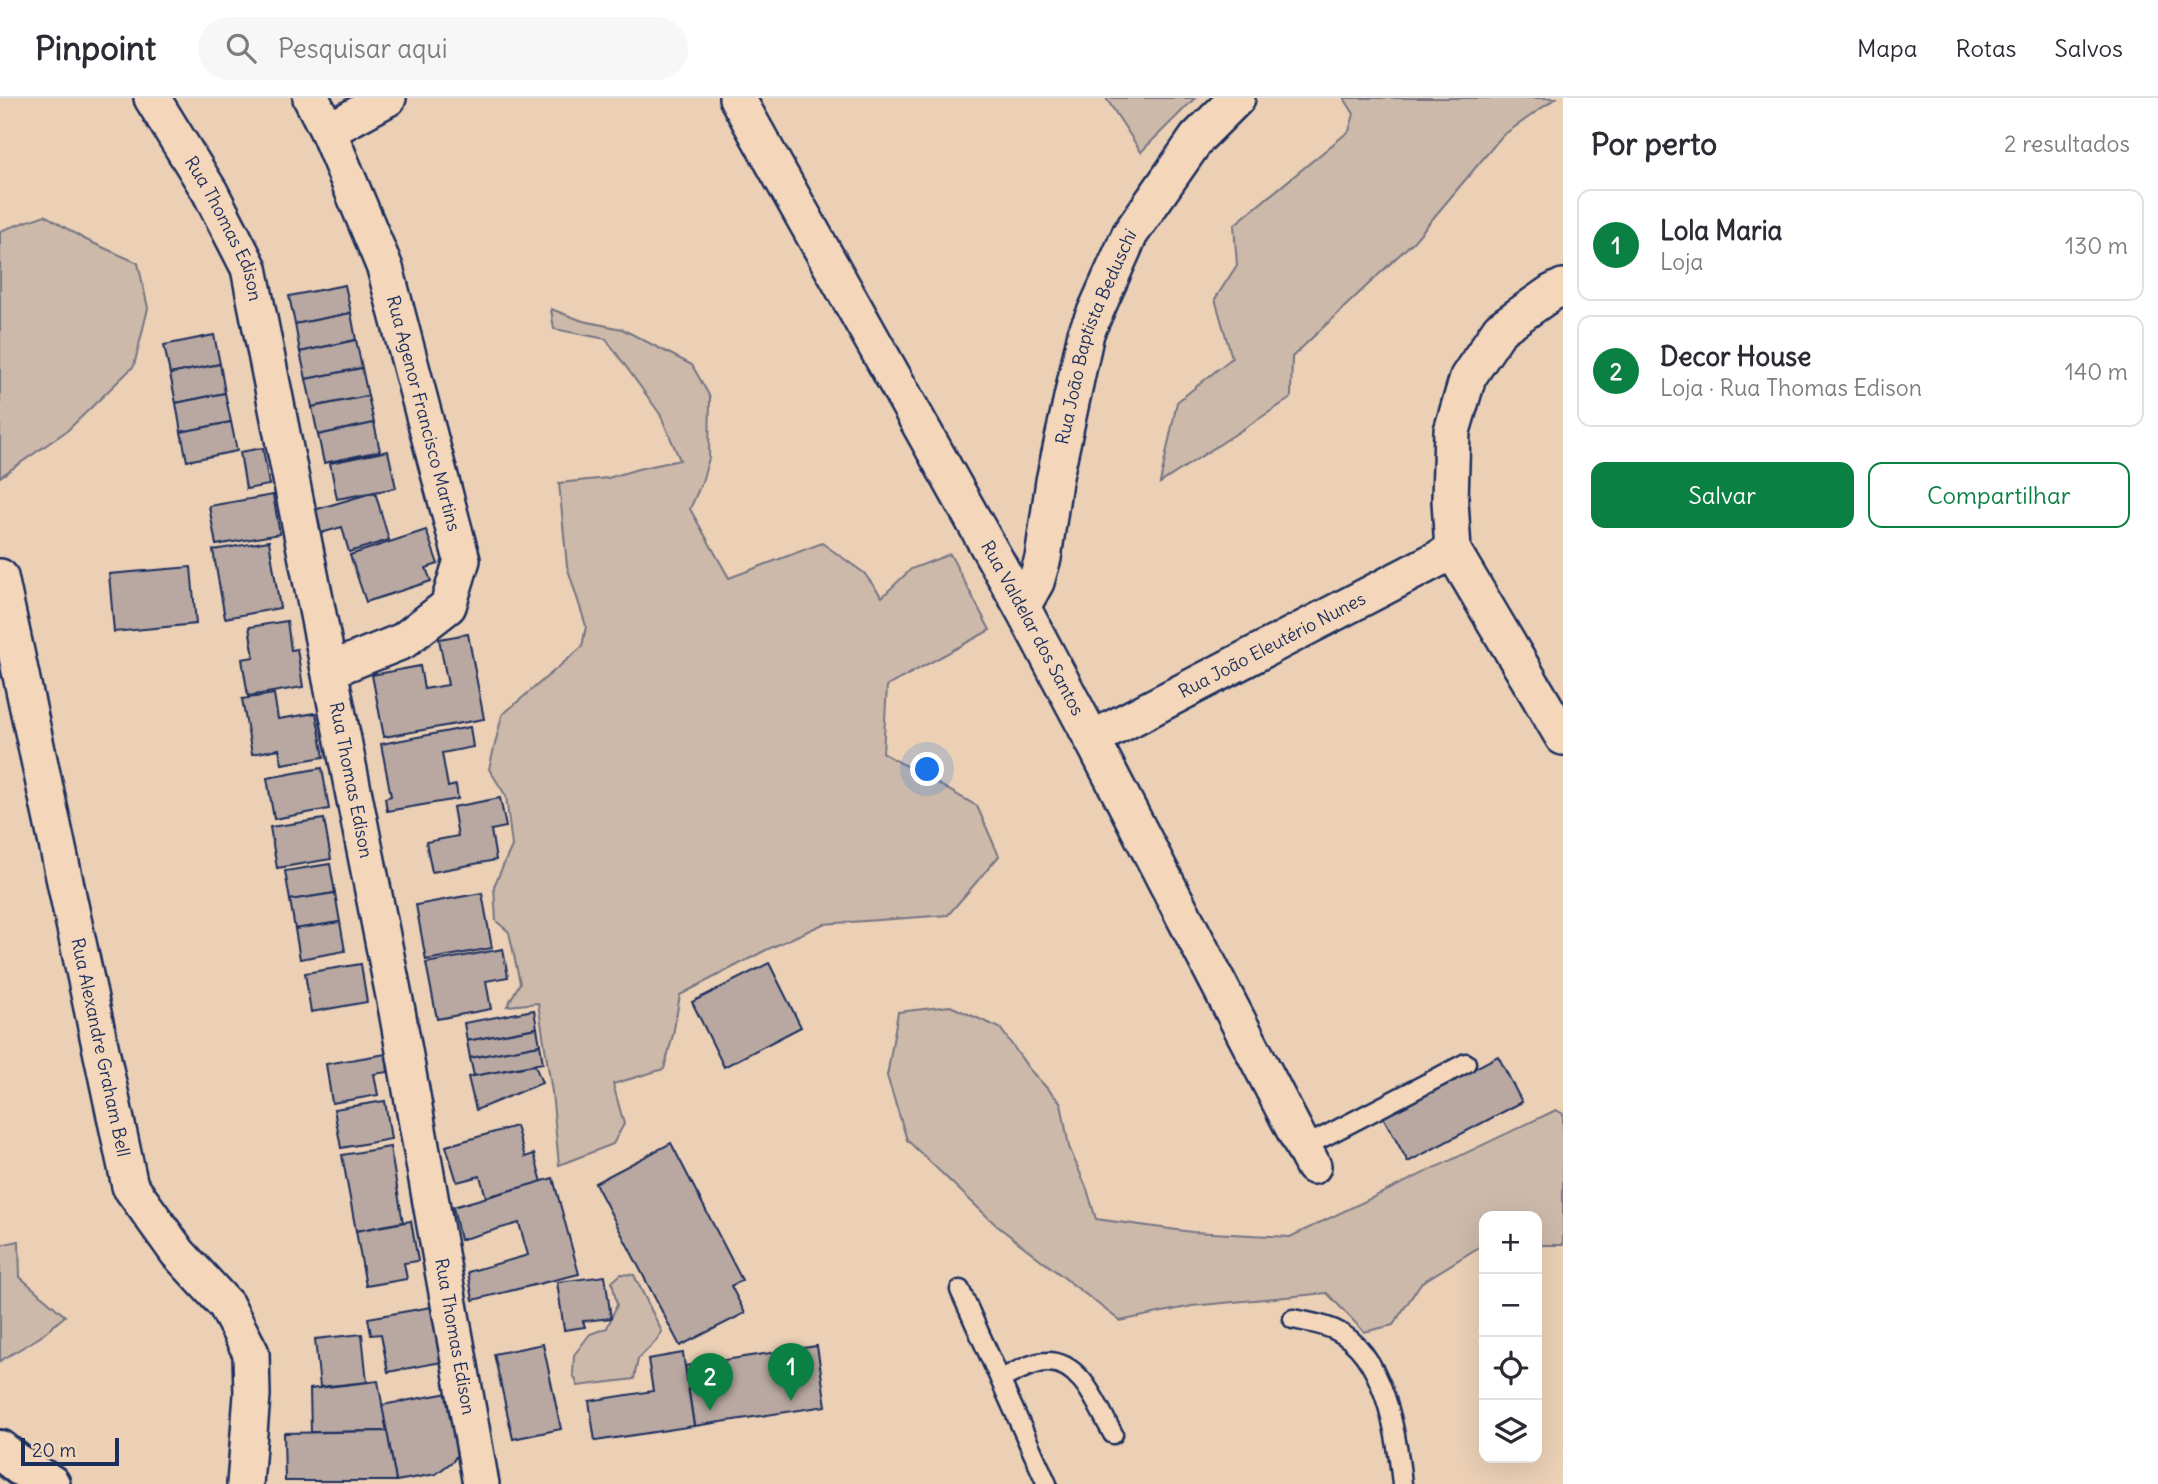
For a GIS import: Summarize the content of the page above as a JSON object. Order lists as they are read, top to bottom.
{
  "streets": {
    "street": [
      "Rua Thomas Edison",
      "Rua João Baptista Beduschi",
      "Rua Agenor Francisco Martins",
      "Rua Valdelar dos Santos",
      "Rua João Eleutério Nunes",
      "Rua Alexandre Graham Bell"
    ]
  },
  "crossings": [
    ["Rua Thomas Edison", "Rua Agenor Francisco Martins"],
    ["Rua João Baptista Beduschi", "Rua Valdelar dos Santos"],
    ["Rua Valdelar dos Santos", "Rua João Eleutério Nunes"]
  ],
  "scale_bar": "20 m",
  "page": {
    "header": "Pinpoint",
    "search": "Pesquisar aqui",
    "nav": ["Mapa", "Rotas", "Salvos"],
    "heading": ["Por perto", "2 resultados"],
    "list": [
      {
        "mark": "1",
        "name": "Lola Maria",
        "note": "Loja",
        "value": "130 m"
      },
      {
        "mark": "2",
        "name": "Decor House",
        "note": "Loja · Rua Thomas Edison",
        "value": "140 m"
      }
    ],
    "buttons": ["Salvar", "Compartilhar"],
    "map_buttons": ["+", "−"],
    "pins": ["1", "2"],
    "scale": "20 m"
  }
}
